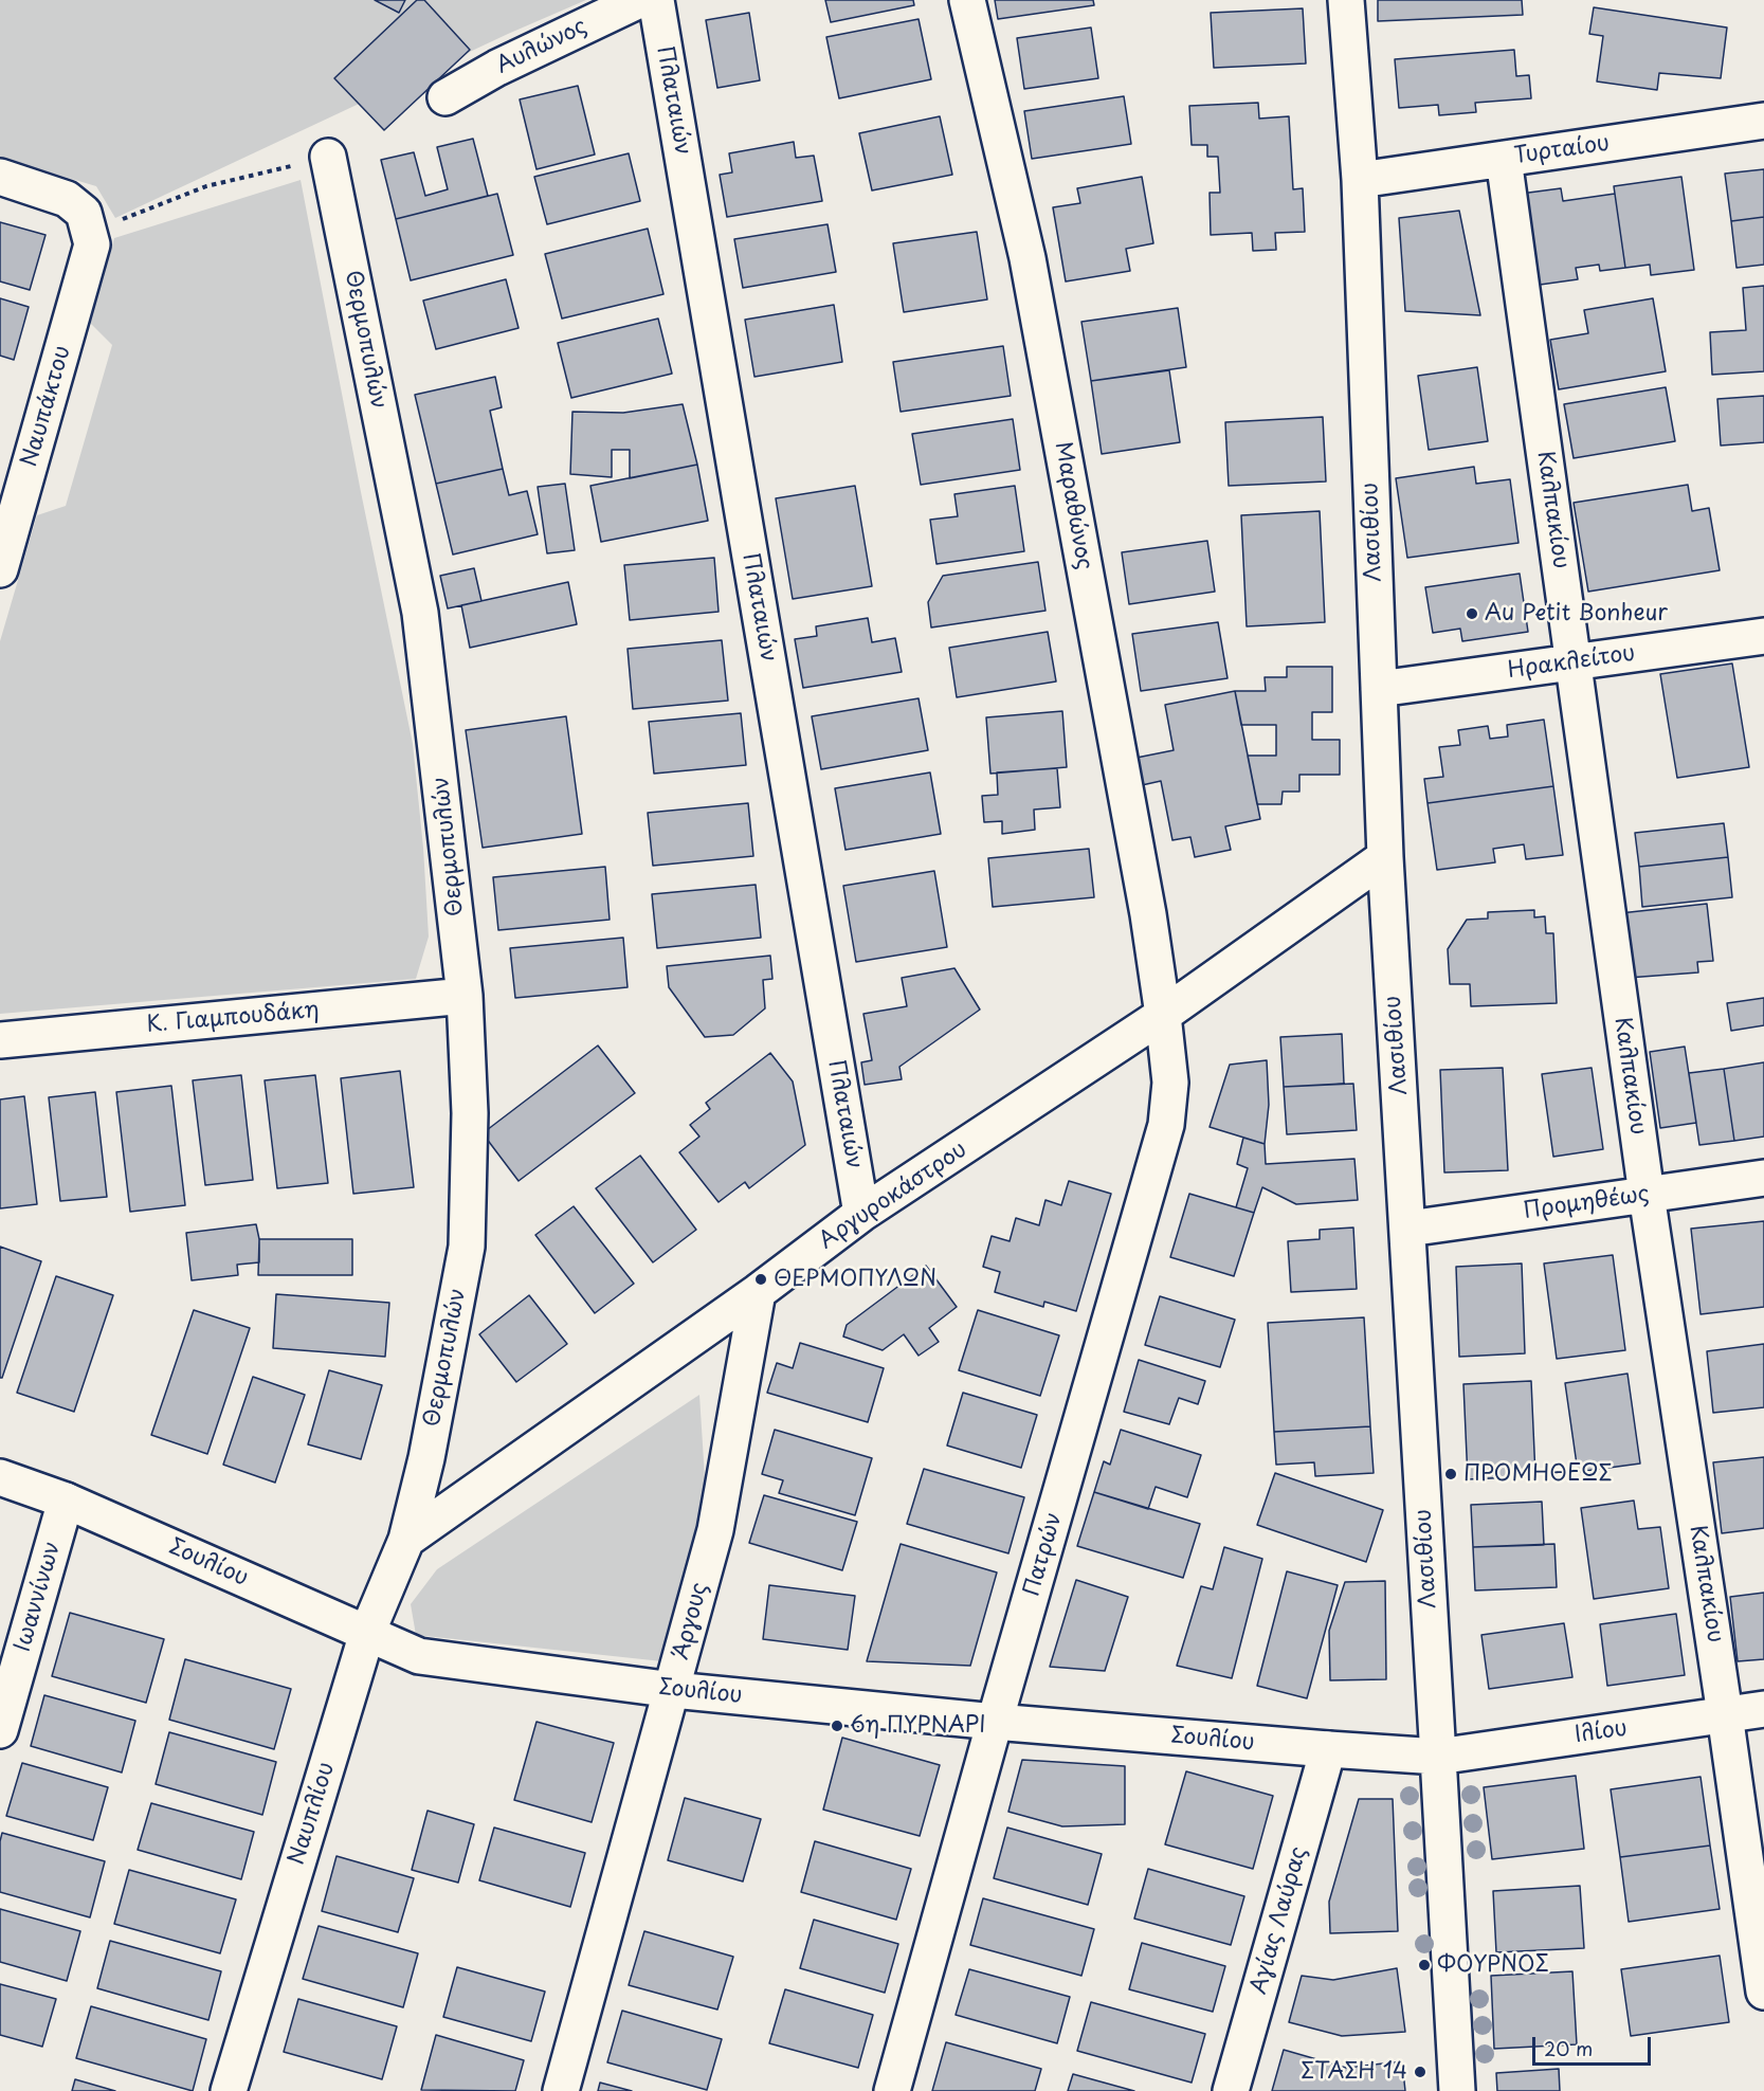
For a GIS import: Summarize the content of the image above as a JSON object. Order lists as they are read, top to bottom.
{
  "streets": {
    "street": [
      "Αυλώνος",
      "Πλαταιών",
      "Τυρταίου",
      "Θερμοπυλών",
      "Ναυπάκτου",
      "Μαραθώνος",
      "Καλπακίου",
      "Λασιθίου",
      "Ηρακλείτου",
      "Κ. Γιαμπουδάκη",
      "Αργυροκάστρου",
      "Προμηθέως",
      "Πατρών",
      "Σουλίου",
      "Ιωαννίνων",
      "Άργους",
      "Ιλίου",
      "Ναυπλίου",
      "Αγίας Λαύρας"
    ]
  },
  "crossings": [
    ["Πλαταιών", "Αργυροκάστρου"],
    ["Τυρταίου", "Καλπακίου"],
    ["Τυρταίου", "Λασιθίου"],
    ["Θερμοπυλών", "Κ. Γιαμπουδάκη"],
    ["Θερμοπυλών", "Αργυροκάστρου"],
    ["Θερμοπυλών", "Ναυπλίου"],
    ["Μαραθώνος", "Αργυροκάστρου"],
    ["Μαραθώνος", "Πατρών"],
    ["Καλπακίου", "Ηρακλείτου"],
    ["Καλπακίου", "Προμηθέως"],
    ["Καλπακίου", "Ιλίου"],
    ["Λασιθίου", "Ηρακλείτου"],
    ["Λασιθίου", "Αργυροκάστρου"],
    ["Λασιθίου", "Προμηθέως"],
    ["Λασιθίου", "Σουλίου"],
    ["Λασιθίου", "Ιλίου"],
    ["Αργυροκάστρου", "Πατρών"],
    ["Αργυροκάστρου", "Άργους"],
    ["Αργυροκάστρου", "Ναυπλίου"],
    ["Πατρών", "Σουλίου"],
    ["Σουλίου", "Ιωαννίνων"],
    ["Σουλίου", "Άργους"],
    ["Σουλίου", "Ιλίου"],
    ["Σουλίου", "Ναυπλίου"],
    ["Σουλίου", "Αγίας Λαύρας"]
  ],
  "places": [
    "Au Petit Bonheur",
    "ΘΕΡΜΟΠΥΛΩΝ",
    "ΠΡΟΜΗΘΕΩΣ",
    "6η ΠΥΡΝΑΡΙ",
    "ΦΟΥΡΝΟΣ",
    "ΣΤΑΣΗ 14"
  ],
  "scale_bar": "20 m"
}
